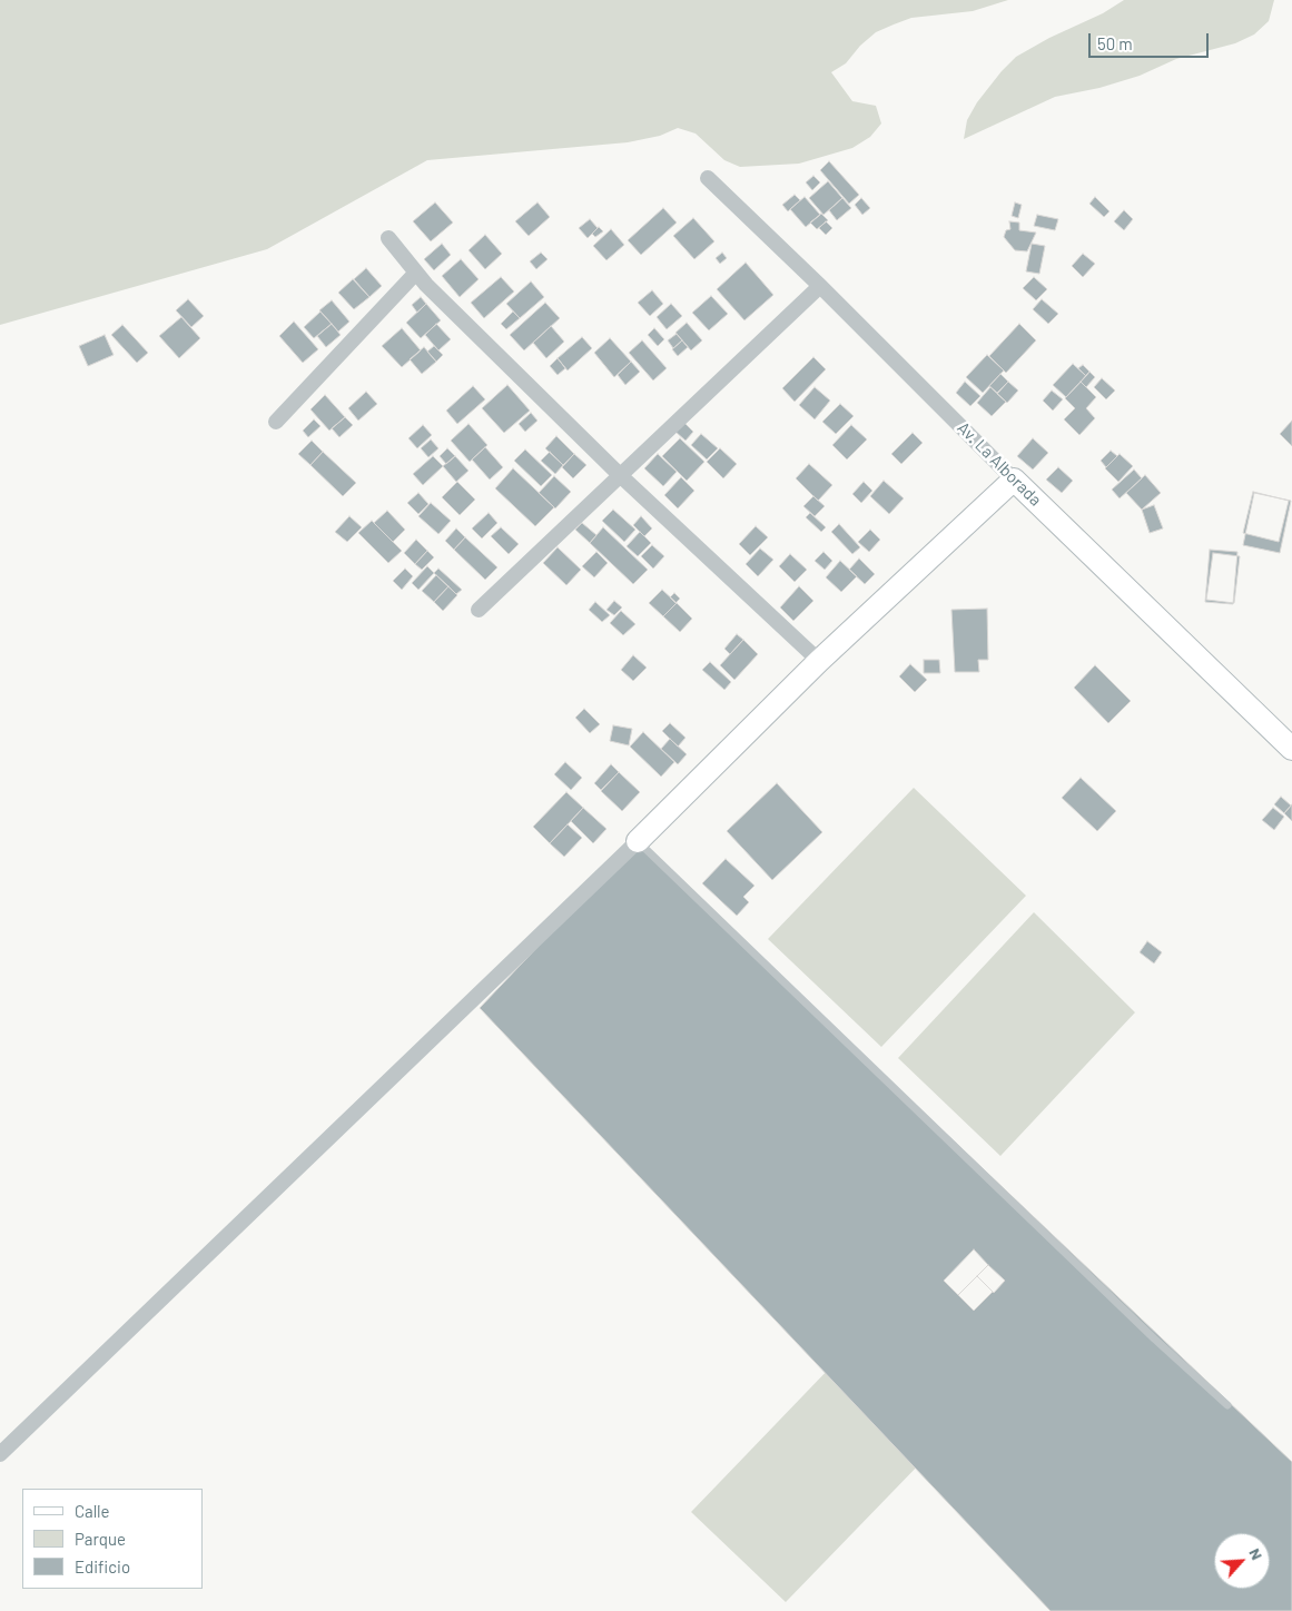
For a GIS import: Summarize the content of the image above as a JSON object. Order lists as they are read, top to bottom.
{
  "streets": {
    "main road": ["Av. La Alborada"]
  },
  "legend": ["Calle", "Parque", "Edificio"],
  "scale_bar": "50 m",
  "north": "top right"
}
